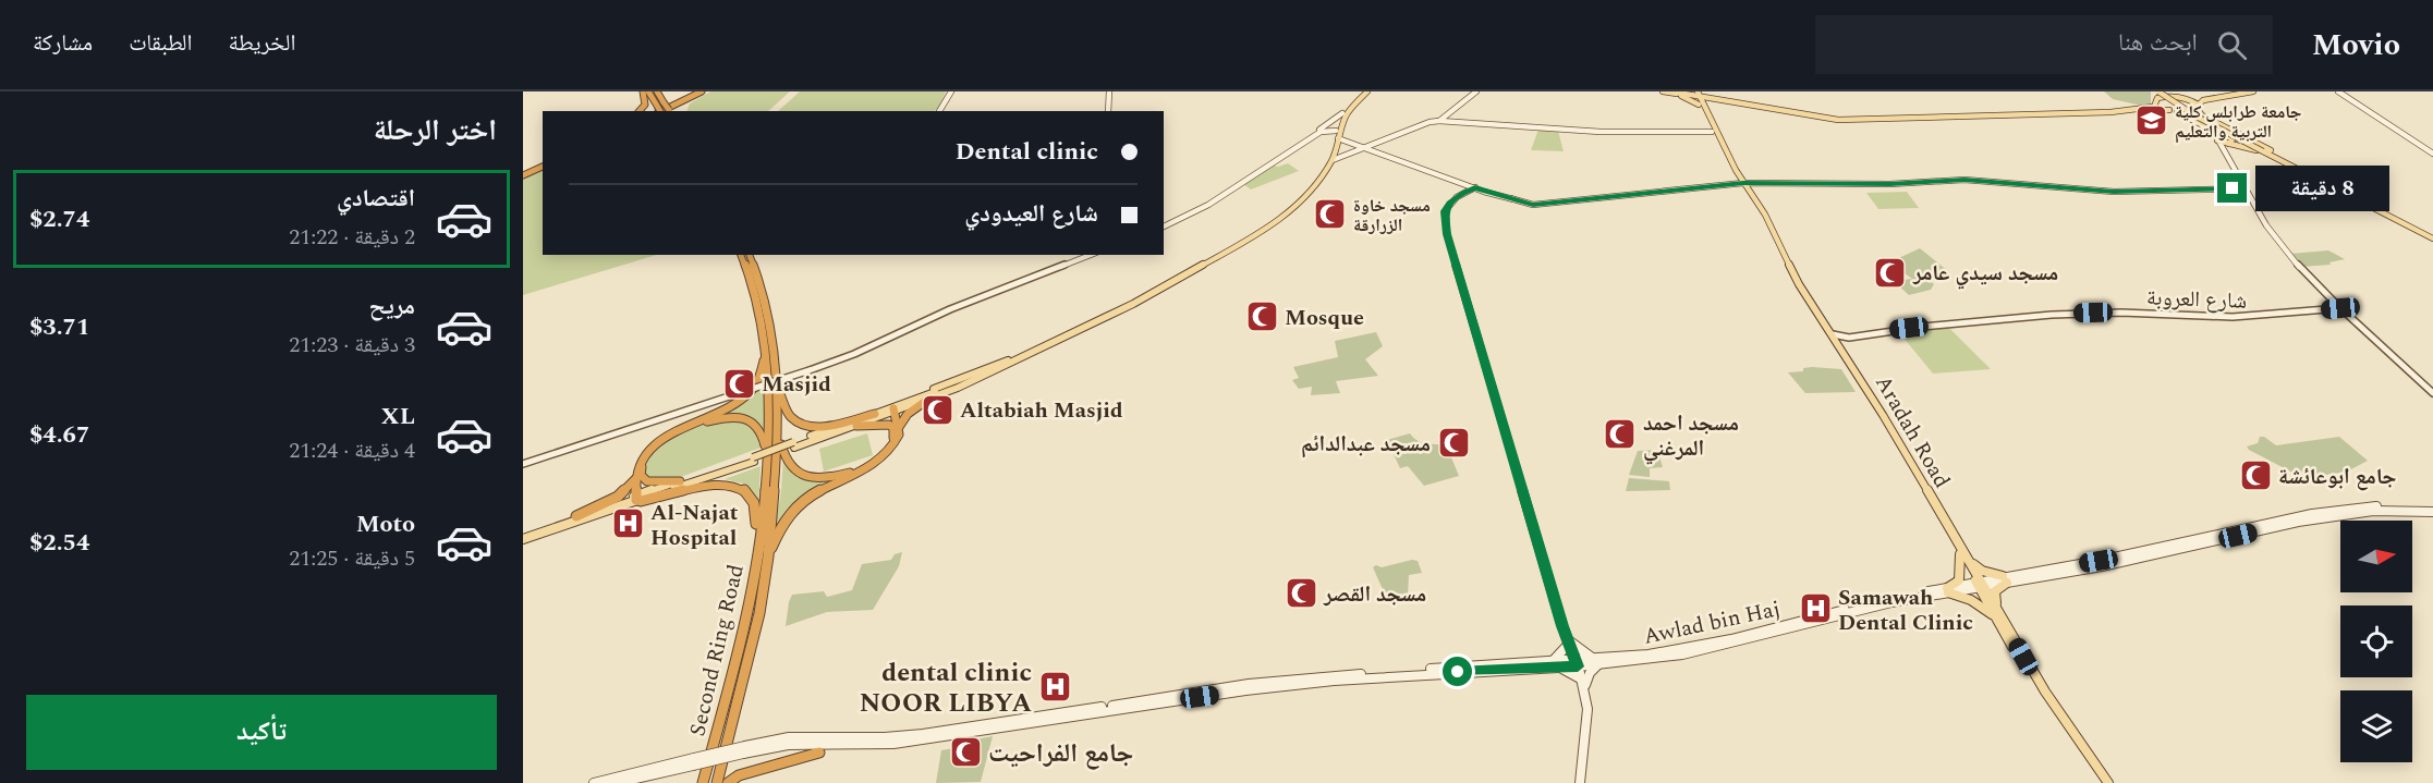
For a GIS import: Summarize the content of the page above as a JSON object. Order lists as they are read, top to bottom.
{
  "streets": {
    "highway": ["Second Ring Road"],
    "main road": ["Aradah Road"],
    "street": ["شارع العروبة", "Awlad bin Haj"]
  },
  "crossings": [
    ["Aradah Road", "Awlad bin Haj"]
  ],
  "places": {
    "school or university": ["جامعة طرابلس كلية التربية والتعليم"],
    "mosque": [
      "مسجد خاوة الزرارقة",
      "مسجد سيدي عامر",
      "Mosque",
      "Masjid",
      "Altabiah Masjid",
      "مسجد احمد المرغني",
      "مسجد عبدالدائم",
      "جامع ابوعائشة",
      "مسجد القصر",
      "جامع الفراحيت"
    ],
    "hospital": ["Al-Najat Hospital", "Samawah Dental Clinic", "dental clinic NOOR LIBYA"]
  },
  "north": "right",
  "page": {
    "header": "Movio",
    "search": "ابحث هنا",
    "nav": ["الخريطة", "الطبقات", "مشاركة"],
    "heading": "اختر الرحلة",
    "banner": ["Dental clinic", "شارع العيدودي"],
    "bubble": "8 دقيقة",
    "list": [
      {
        "name": "اقتصادي",
        "note": "2 دقيقة · 21:22",
        "value": "$2.74"
      },
      {
        "name": "مريح",
        "note": "3 دقيقة · 21:23",
        "value": "$3.71"
      },
      {
        "name": "XL",
        "note": "4 دقيقة · 21:24",
        "value": "$4.67"
      },
      {
        "name": "Moto",
        "note": "5 دقيقة · 21:25",
        "value": "$2.54"
      }
    ],
    "buttons": "تأكيد"
  }
}
